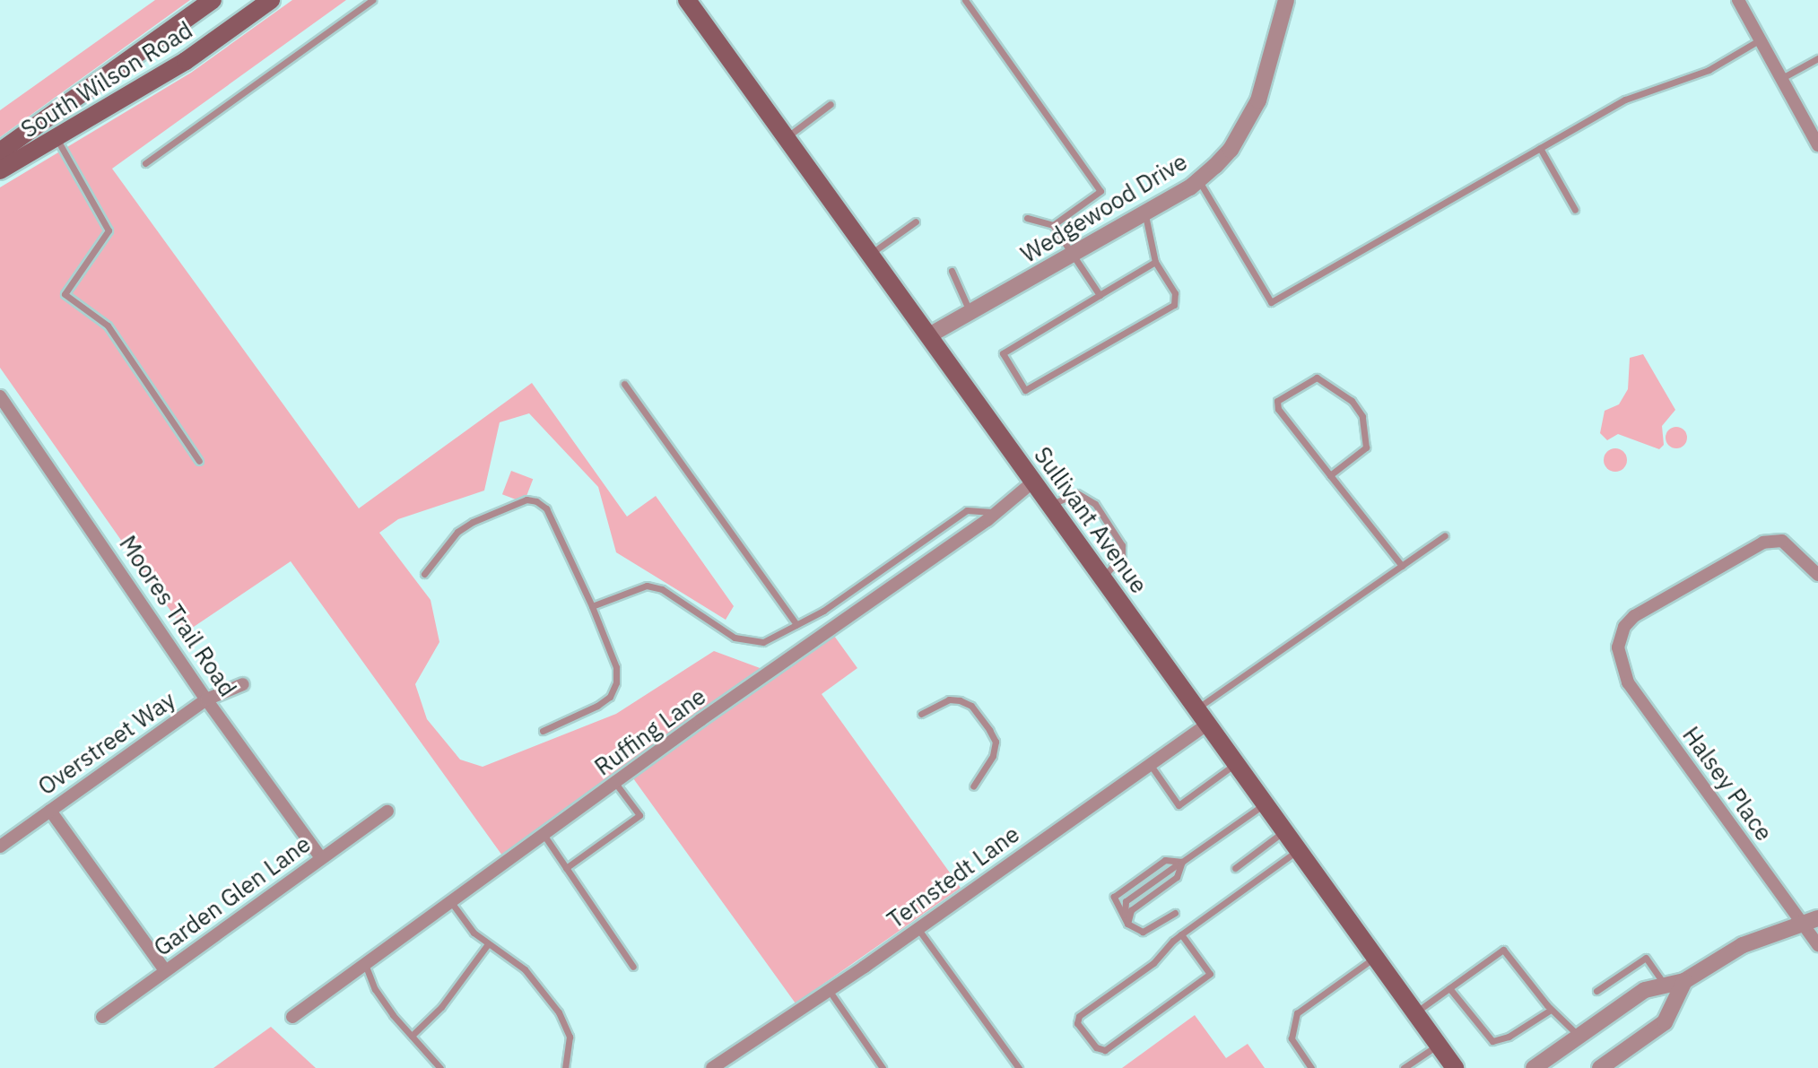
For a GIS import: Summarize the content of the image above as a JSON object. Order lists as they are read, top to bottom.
{
  "streets": {
    "main road": ["South Wilson Road", "Sullivant Avenue"],
    "street": [
      "Wedgewood Drive",
      "Moores Trail Road",
      "Ruffing Lane",
      "Overstreet Way",
      "Halsey Place",
      "Ternstedt Lane",
      "Garden Glen Lane"
    ]
  },
  "crossings": [
    ["Wedgewood Drive", "Sullivant Avenue"],
    ["Sullivant Avenue", "Ruffing Lane"],
    ["Sullivant Avenue", "Ternstedt Lane"],
    ["Moores Trail Road", "Overstreet Way"],
    ["Moores Trail Road", "Garden Glen Lane"]
  ]
}
